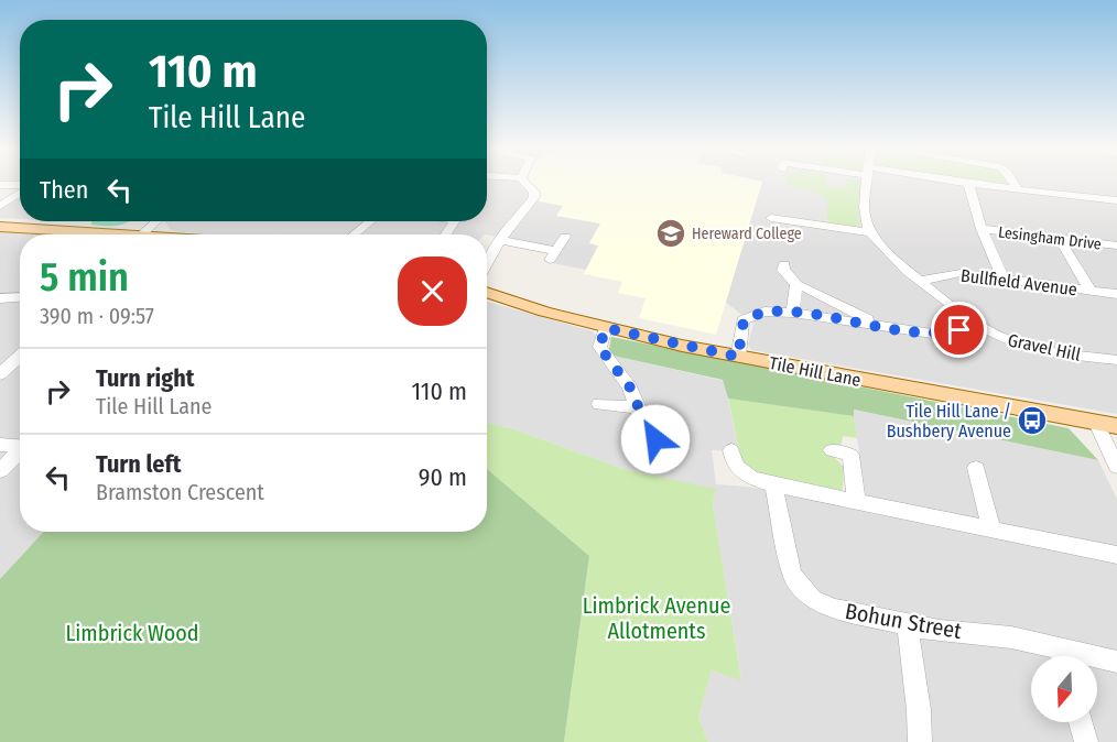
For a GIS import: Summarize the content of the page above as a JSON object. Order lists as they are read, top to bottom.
{
  "streets": {
    "main road": ["Tile Hill Lane"],
    "street": [
      "Lesingham Drive",
      "Bullfield Avenue",
      "Gravel Hill",
      "Bohun Street"
    ]
  },
  "crossings": [
    ["Bullfield Avenue", "Gravel Hill"]
  ],
  "parks": ["Limbrick Avenue Allotments", "Limbrick Wood"],
  "places": {
    "school or university": ["Hereward College"],
    "bus stop": ["Tile Hill Lane / Bushbery Avenue"]
  },
  "north": "bottom",
  "page": {
    "turn": ["110 m", "Tile Hill Lane"],
    "then": "Then",
    "heading": ["5 min", "390 m · 09:57"],
    "list": [
      {
        "name": "Turn right",
        "note": "Tile Hill Lane",
        "value": "110 m"
      },
      {
        "name": "Turn left",
        "note": "Bramston Crescent",
        "value": "90 m"
      }
    ]
  }
}
